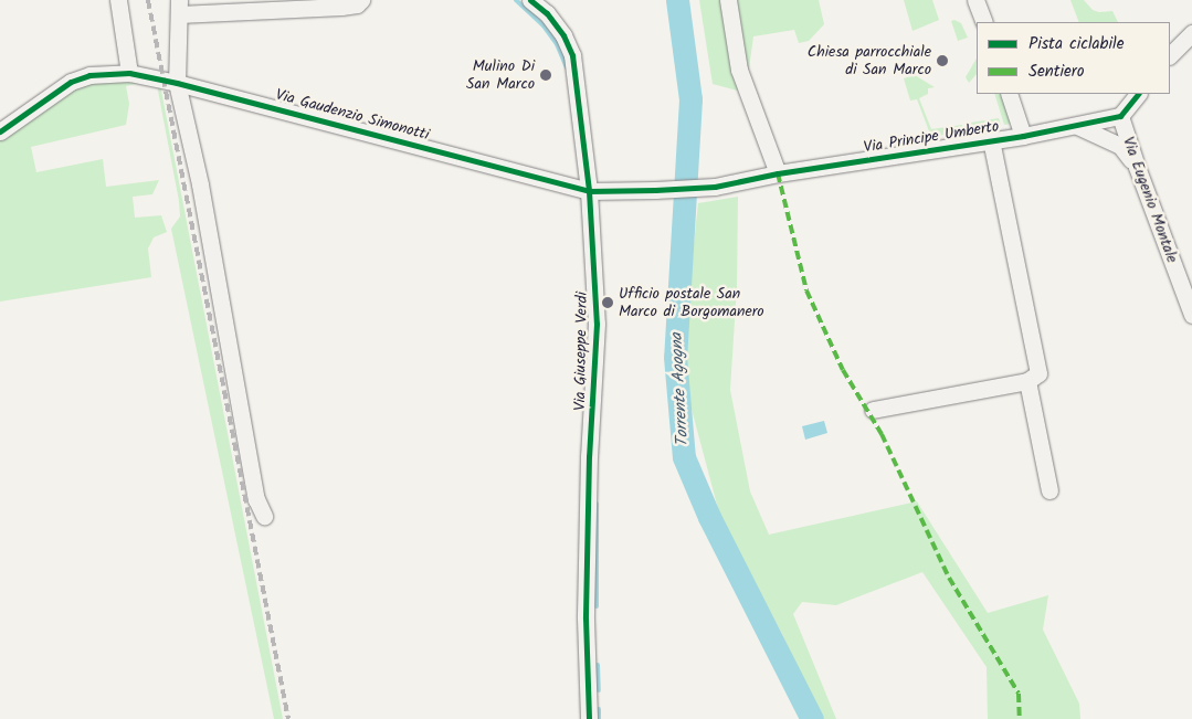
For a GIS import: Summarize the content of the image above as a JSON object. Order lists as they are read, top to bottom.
{
  "streets": {
    "street": [
      "Via Gaudenzio Simonotti",
      "Via Principe Umberto",
      "Via Eugenio Montale",
      "Via Giuseppe Verdi"
    ]
  },
  "crossings": [
    ["Via Gaudenzio Simonotti", "Via Principe Umberto"],
    ["Via Gaudenzio Simonotti", "Via Giuseppe Verdi"],
    ["Via Principe Umberto", "Via Eugenio Montale"]
  ],
  "water": ["Torrente Agogna"],
  "places": ["Chiesa parrocchiale di San Marco", "Mulino Di San Marco", "Ufficio postale San Marco di Borgomanero"],
  "legend": ["Pista ciclabile", "Sentiero"]
}
